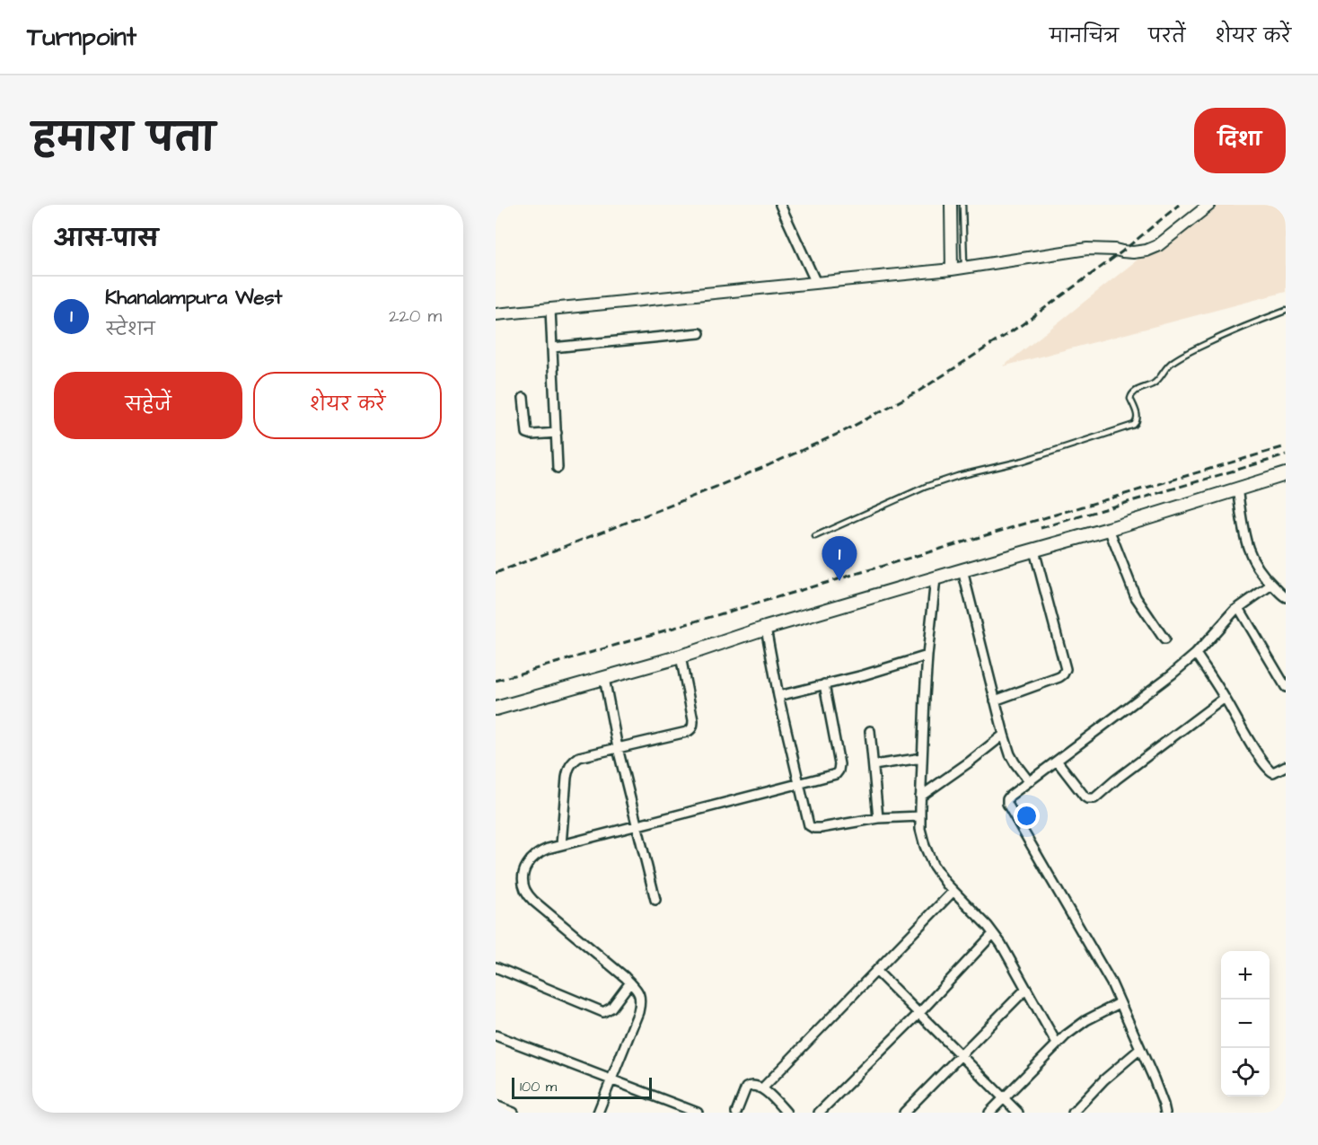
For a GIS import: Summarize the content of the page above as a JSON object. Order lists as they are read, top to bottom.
{
  "scale_bar": "100 m",
  "page": {
    "header": "Turnpoint",
    "nav": ["मानचित्र", "परतें", "शेयर करें"],
    "title": "हमारा पता",
    "buttons": [
      "दिशा",
      ["सहेजें", "शेयर करें"]
    ],
    "heading": "आस-पास",
    "list": [
      {
        "mark": "1",
        "name": "Khanalampura West",
        "note": "स्टेशन",
        "value": "220 m"
      }
    ],
    "pins": "1",
    "map_buttons": ["+", "−"],
    "scale": "100 m"
  }
}
